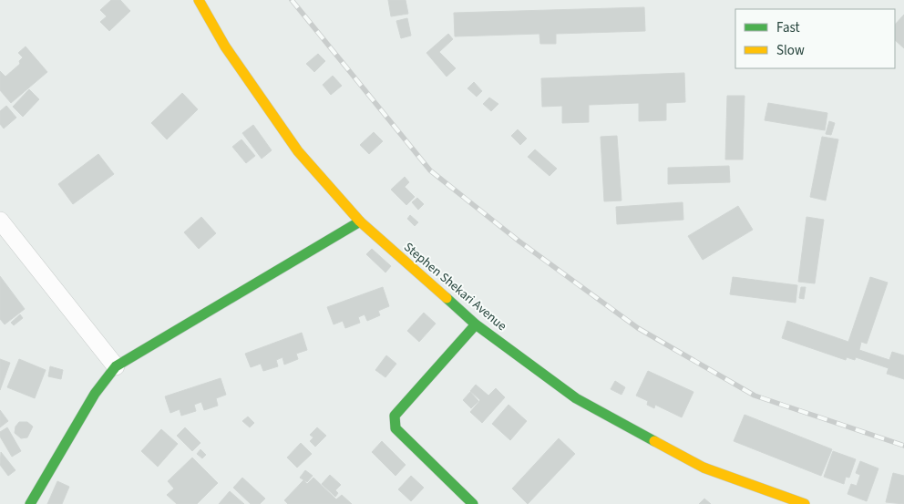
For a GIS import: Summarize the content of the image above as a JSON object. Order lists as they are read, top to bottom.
{
  "streets": {
    "street": ["Stephen Shekari Avenue"]
  },
  "legend": ["Fast", "Slow"]
}
